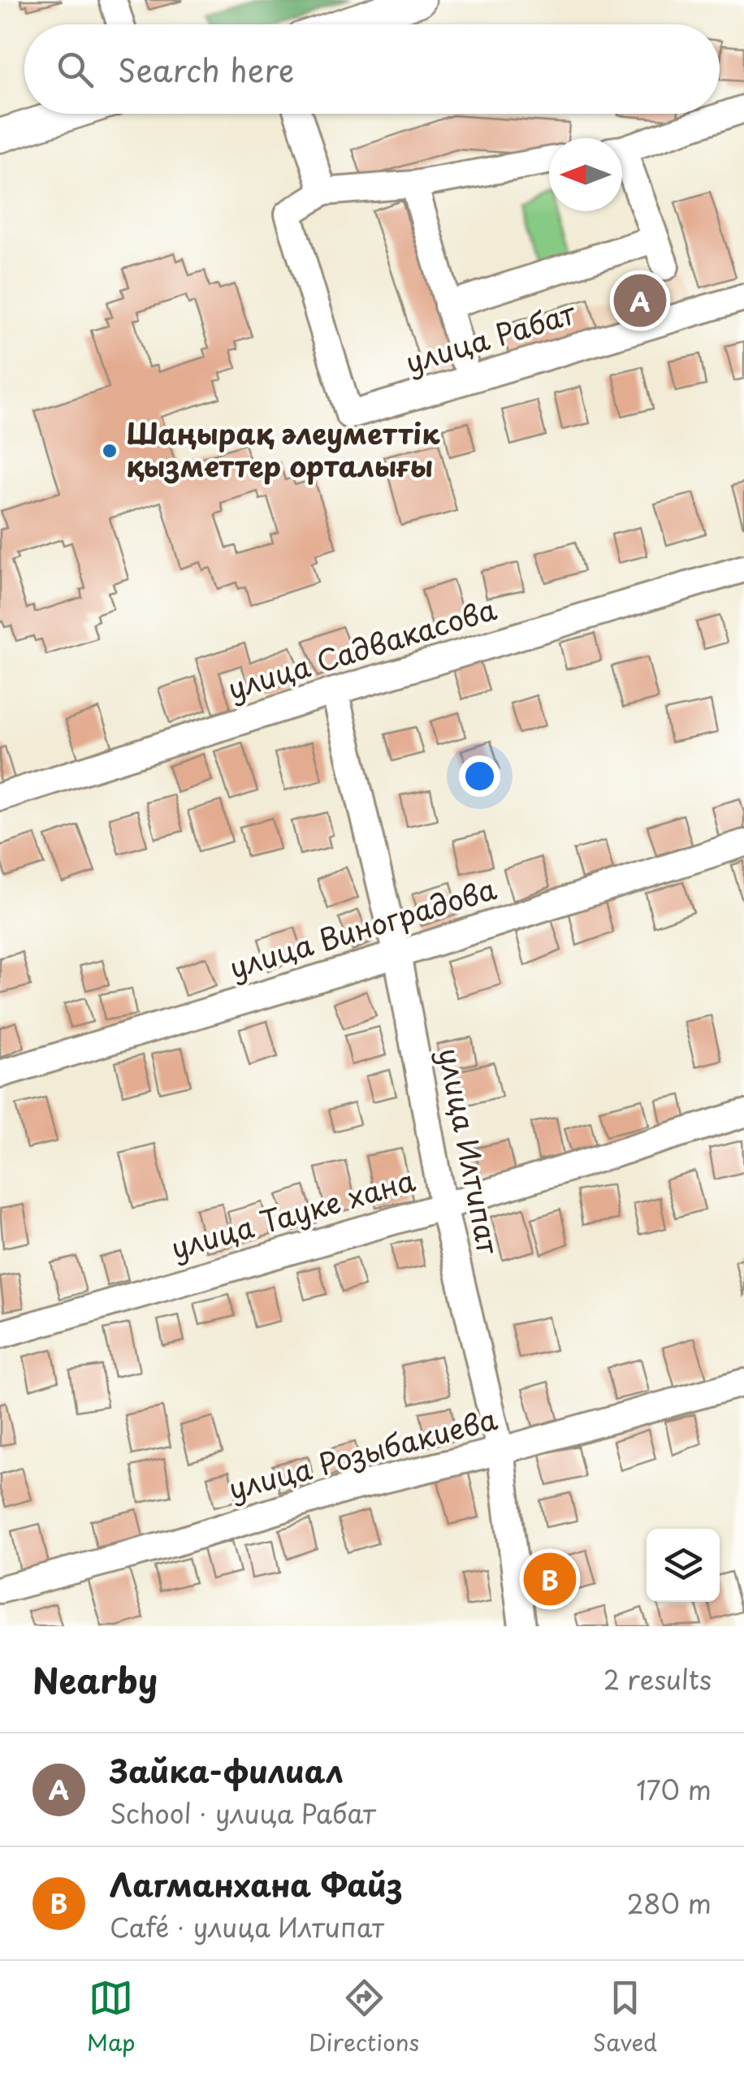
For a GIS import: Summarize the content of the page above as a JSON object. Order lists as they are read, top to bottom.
{
  "streets": {
    "street": [
      "улица Рабат",
      "улица Садвакасова",
      "улица Виноградова",
      "улица Илтипат",
      "улица Тауке хана",
      "улица Розыбакиева"
    ]
  },
  "crossings": [
    ["улица Садвакасова", "улица Илтипат"],
    ["улица Виноградова", "улица Илтипат"],
    ["улица Илтипат", "улица Тауке хана"],
    ["улица Илтипат", "улица Розыбакиева"]
  ],
  "places": ["Шаңырақ әлеуметтік қызметтер орталығы"],
  "north": "left",
  "page": {
    "search": "Search here",
    "pins": ["A", "B"],
    "heading": ["Nearby", "2 results"],
    "list": [
      {
        "mark": "A",
        "name": "Зайка-филиал",
        "note": "School · улица Рабат",
        "value": "170 m"
      },
      {
        "mark": "B",
        "name": "Лагманхана Файз",
        "note": "Café · улица Илтипат",
        "value": "280 m"
      }
    ],
    "nav": ["Map", "Directions", "Saved"]
  }
}
